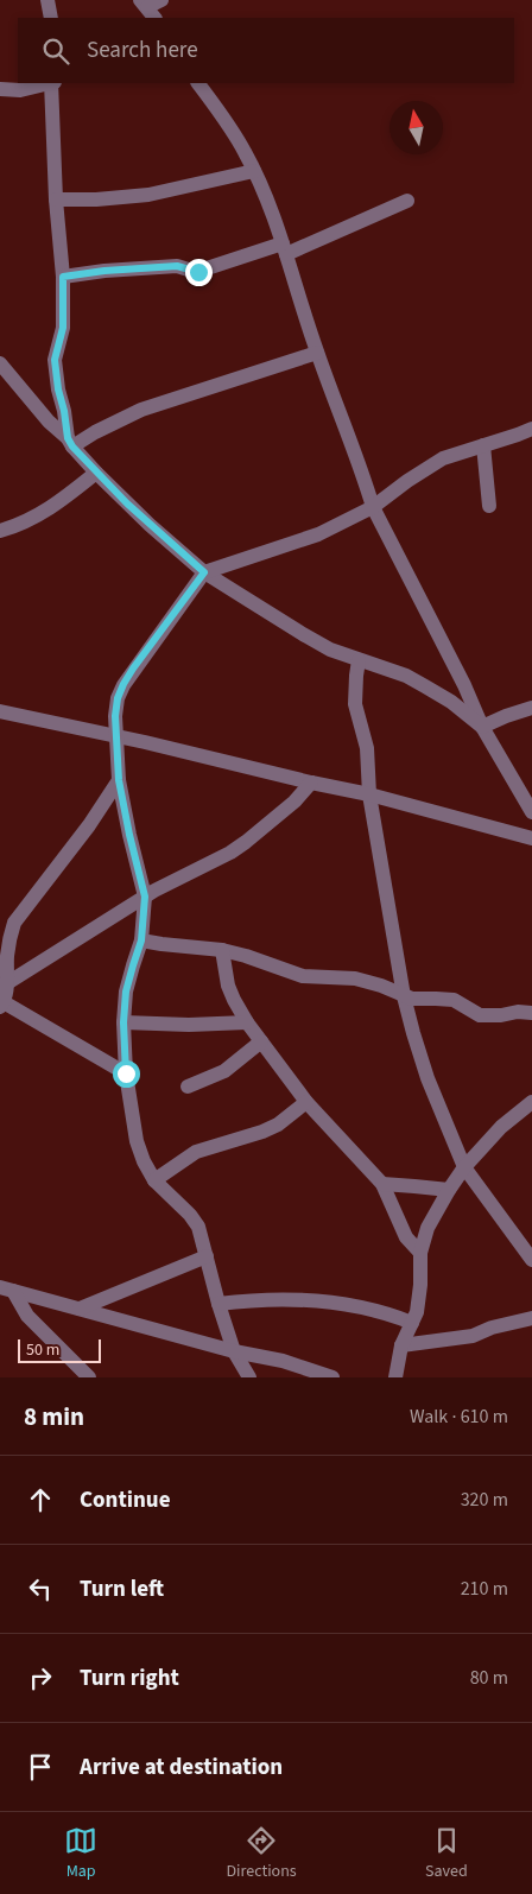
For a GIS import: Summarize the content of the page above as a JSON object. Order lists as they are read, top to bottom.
{
  "scale_bar": "50 m",
  "north": "top",
  "page": {
    "search": "Search here",
    "scale": "50 m",
    "heading": ["8 min", "Walk · 610 m"],
    "list": [
      ["Continue", "320 m"],
      ["Turn left", "210 m"],
      ["Turn right", "80 m"],
      "Arrive at destination"
    ],
    "nav": ["Map", "Directions", "Saved"]
  }
}
